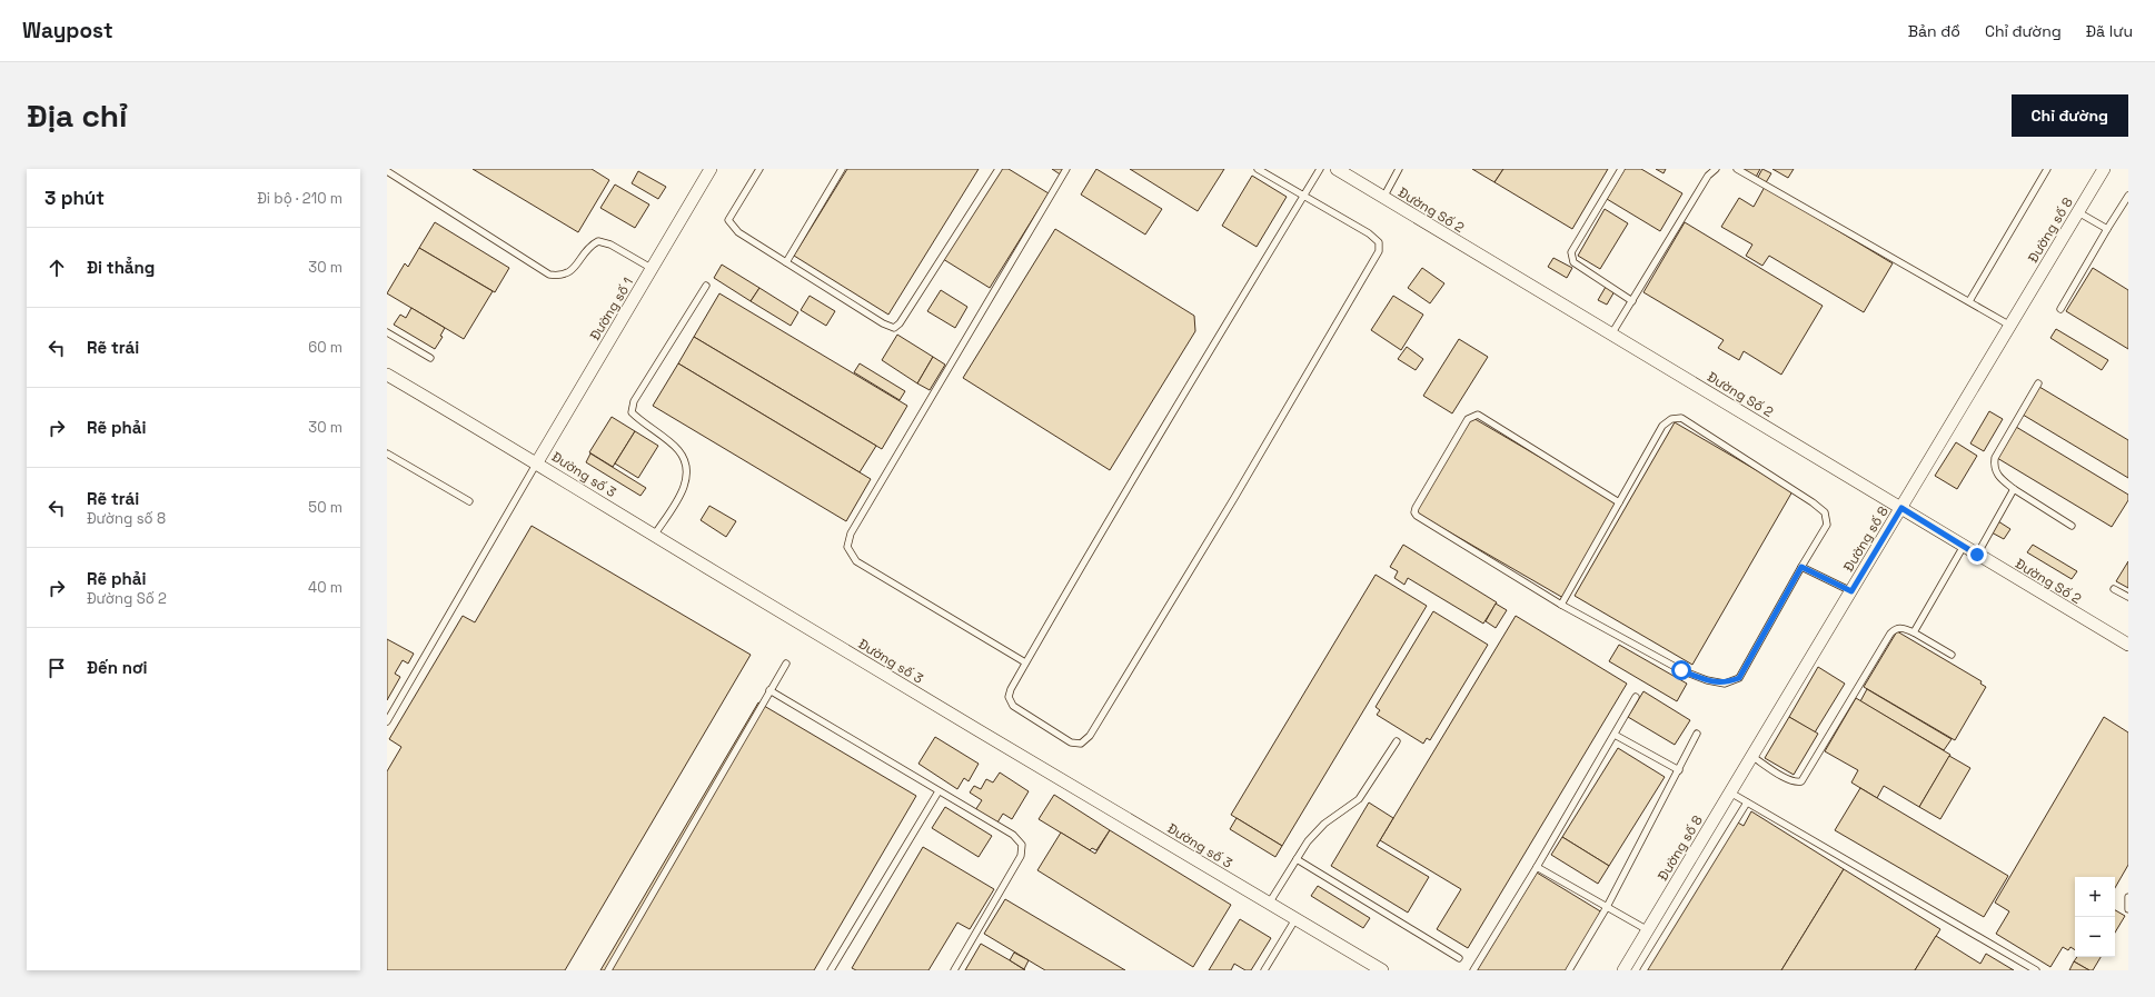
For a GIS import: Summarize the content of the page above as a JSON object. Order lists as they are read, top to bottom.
{
  "streets": {
    "street": [
      "Đường Số 2",
      "Đường số 8",
      "Đường số 1",
      "Đường số 3"
    ]
  },
  "crossings": [
    ["Đường Số 2", "Đường số 8"],
    ["Đường số 1", "Đường số 3"]
  ],
  "page": {
    "header": "Waypost",
    "nav": ["Bản đồ", "Chỉ đường", "Đã lưu"],
    "buttons": "Chỉ đường",
    "title": "Địa chỉ",
    "heading": ["3 phút", "Đi bộ · 210 m"],
    "list": [
      ["Đi thẳng", "30 m"],
      ["Rẽ trái", "60 m"],
      ["Rẽ phải", "30 m"],
      ["Rẽ trái", "Đường số 8", "50 m"],
      ["Rẽ phải", "Đường Số 2", "40 m"],
      "Đến nơi"
    ],
    "map_buttons": ["+", "−"]
  }
}
